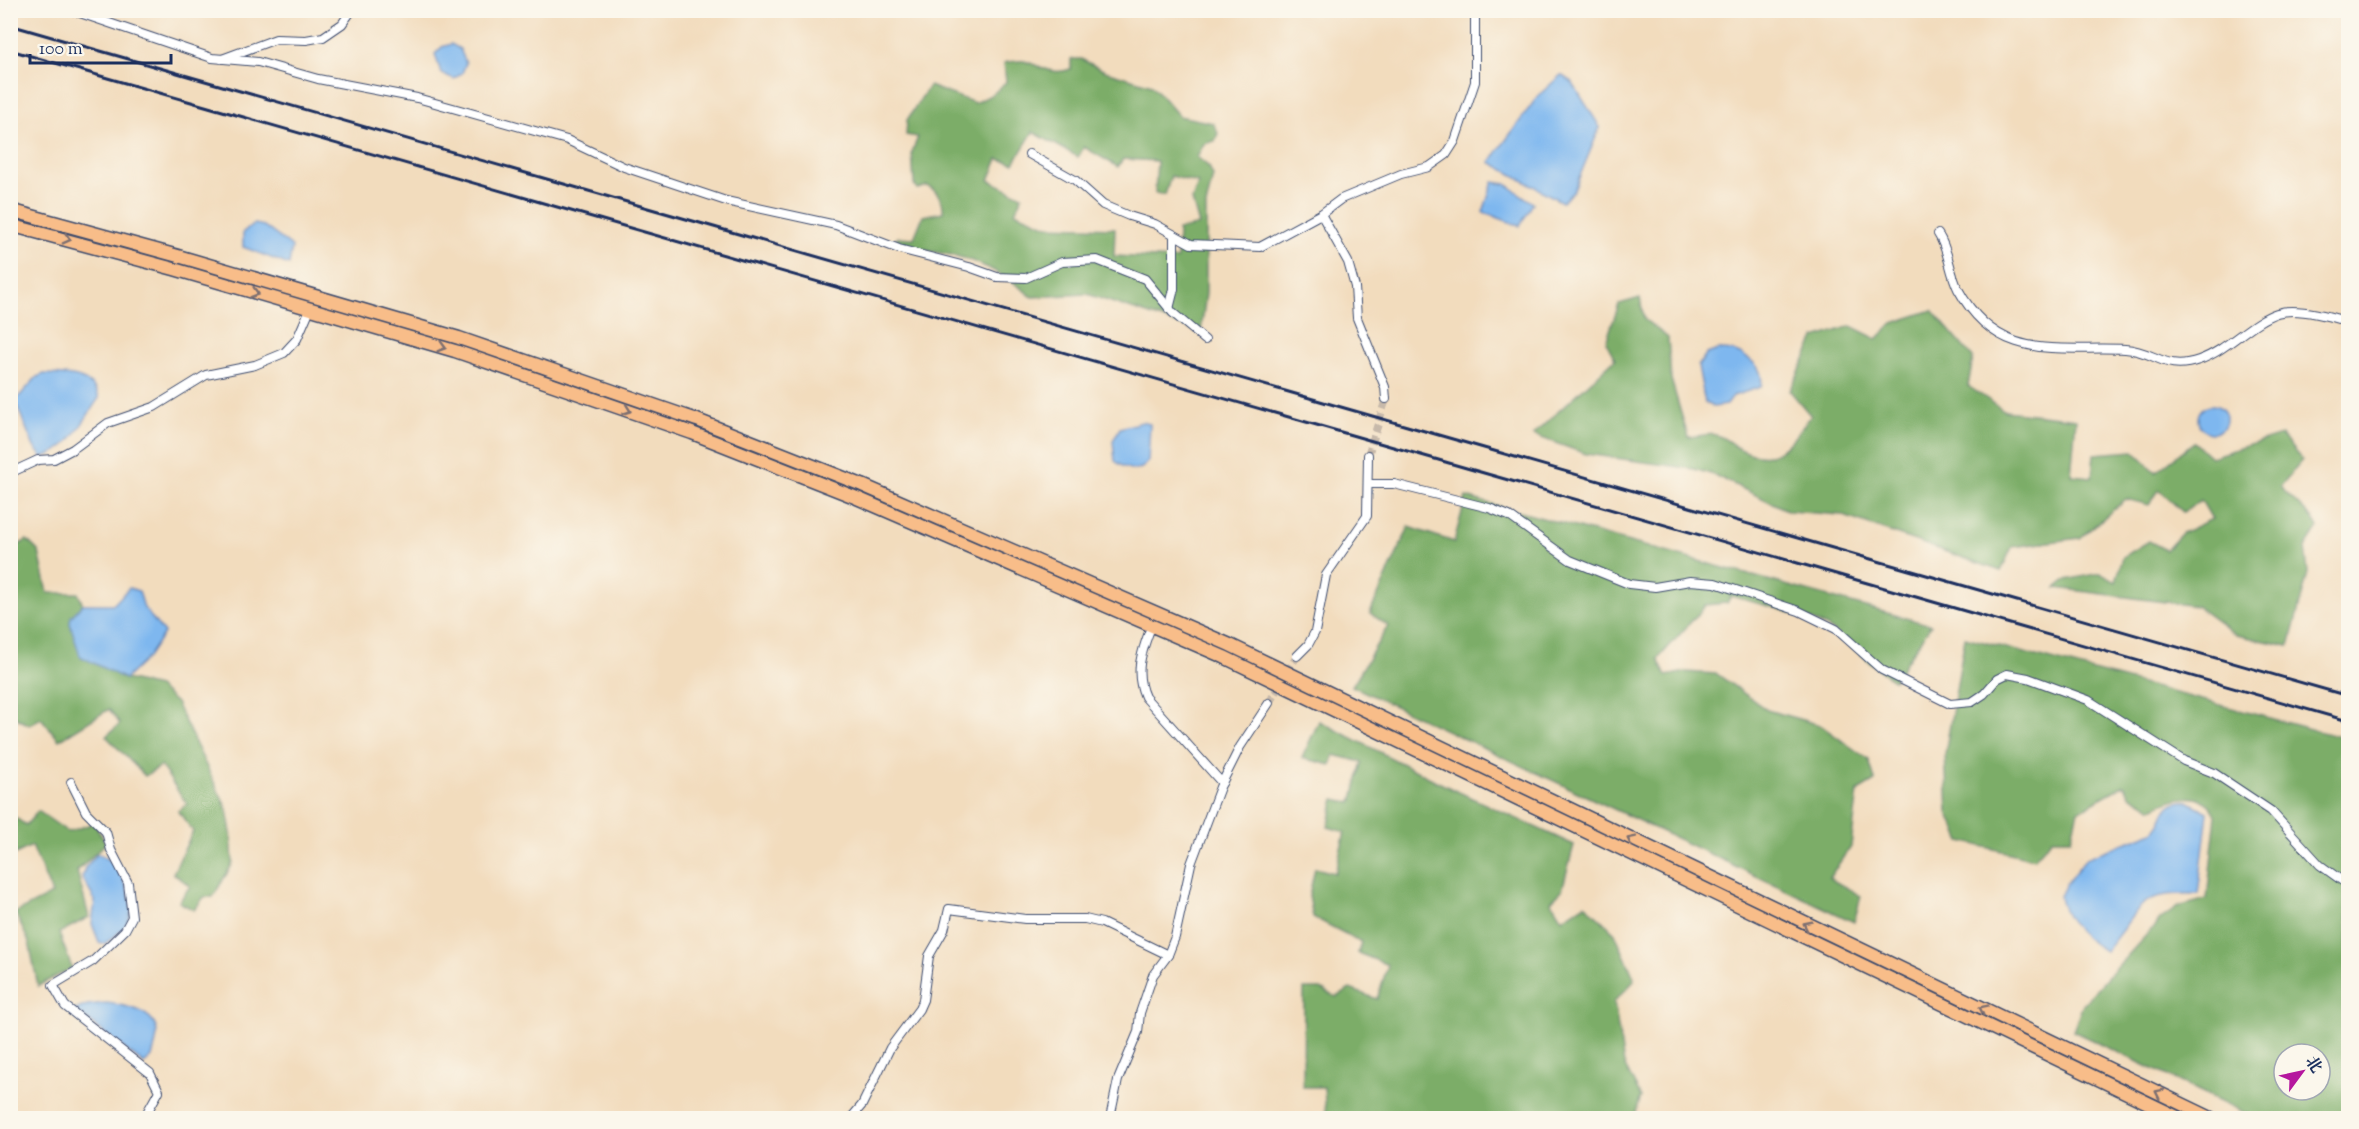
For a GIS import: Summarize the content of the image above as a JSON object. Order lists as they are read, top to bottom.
{
  "scale_bar": "100 m",
  "north": "top right"
}
